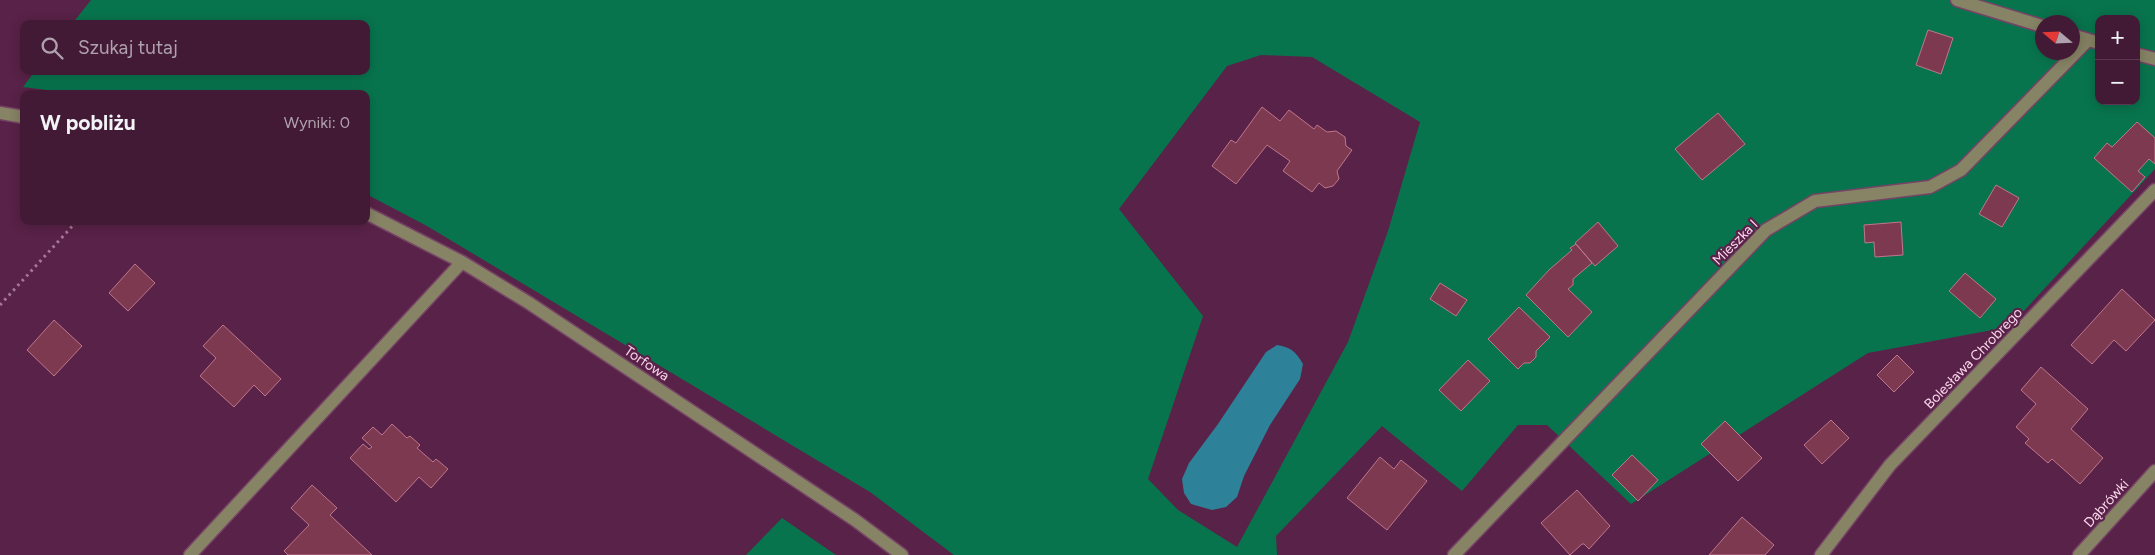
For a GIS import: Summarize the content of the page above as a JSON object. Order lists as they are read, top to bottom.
{
  "streets": {
    "street": [
      "Mieszka I",
      "Bolesława Chrobrego",
      "Torfowa",
      "Dąbrówki"
    ]
  },
  "north": "left",
  "page": {
    "map_buttons": ["+", "−"],
    "search": "Szukaj tutaj",
    "heading": ["W pobliżu", "Wyniki: 0"]
  }
}
